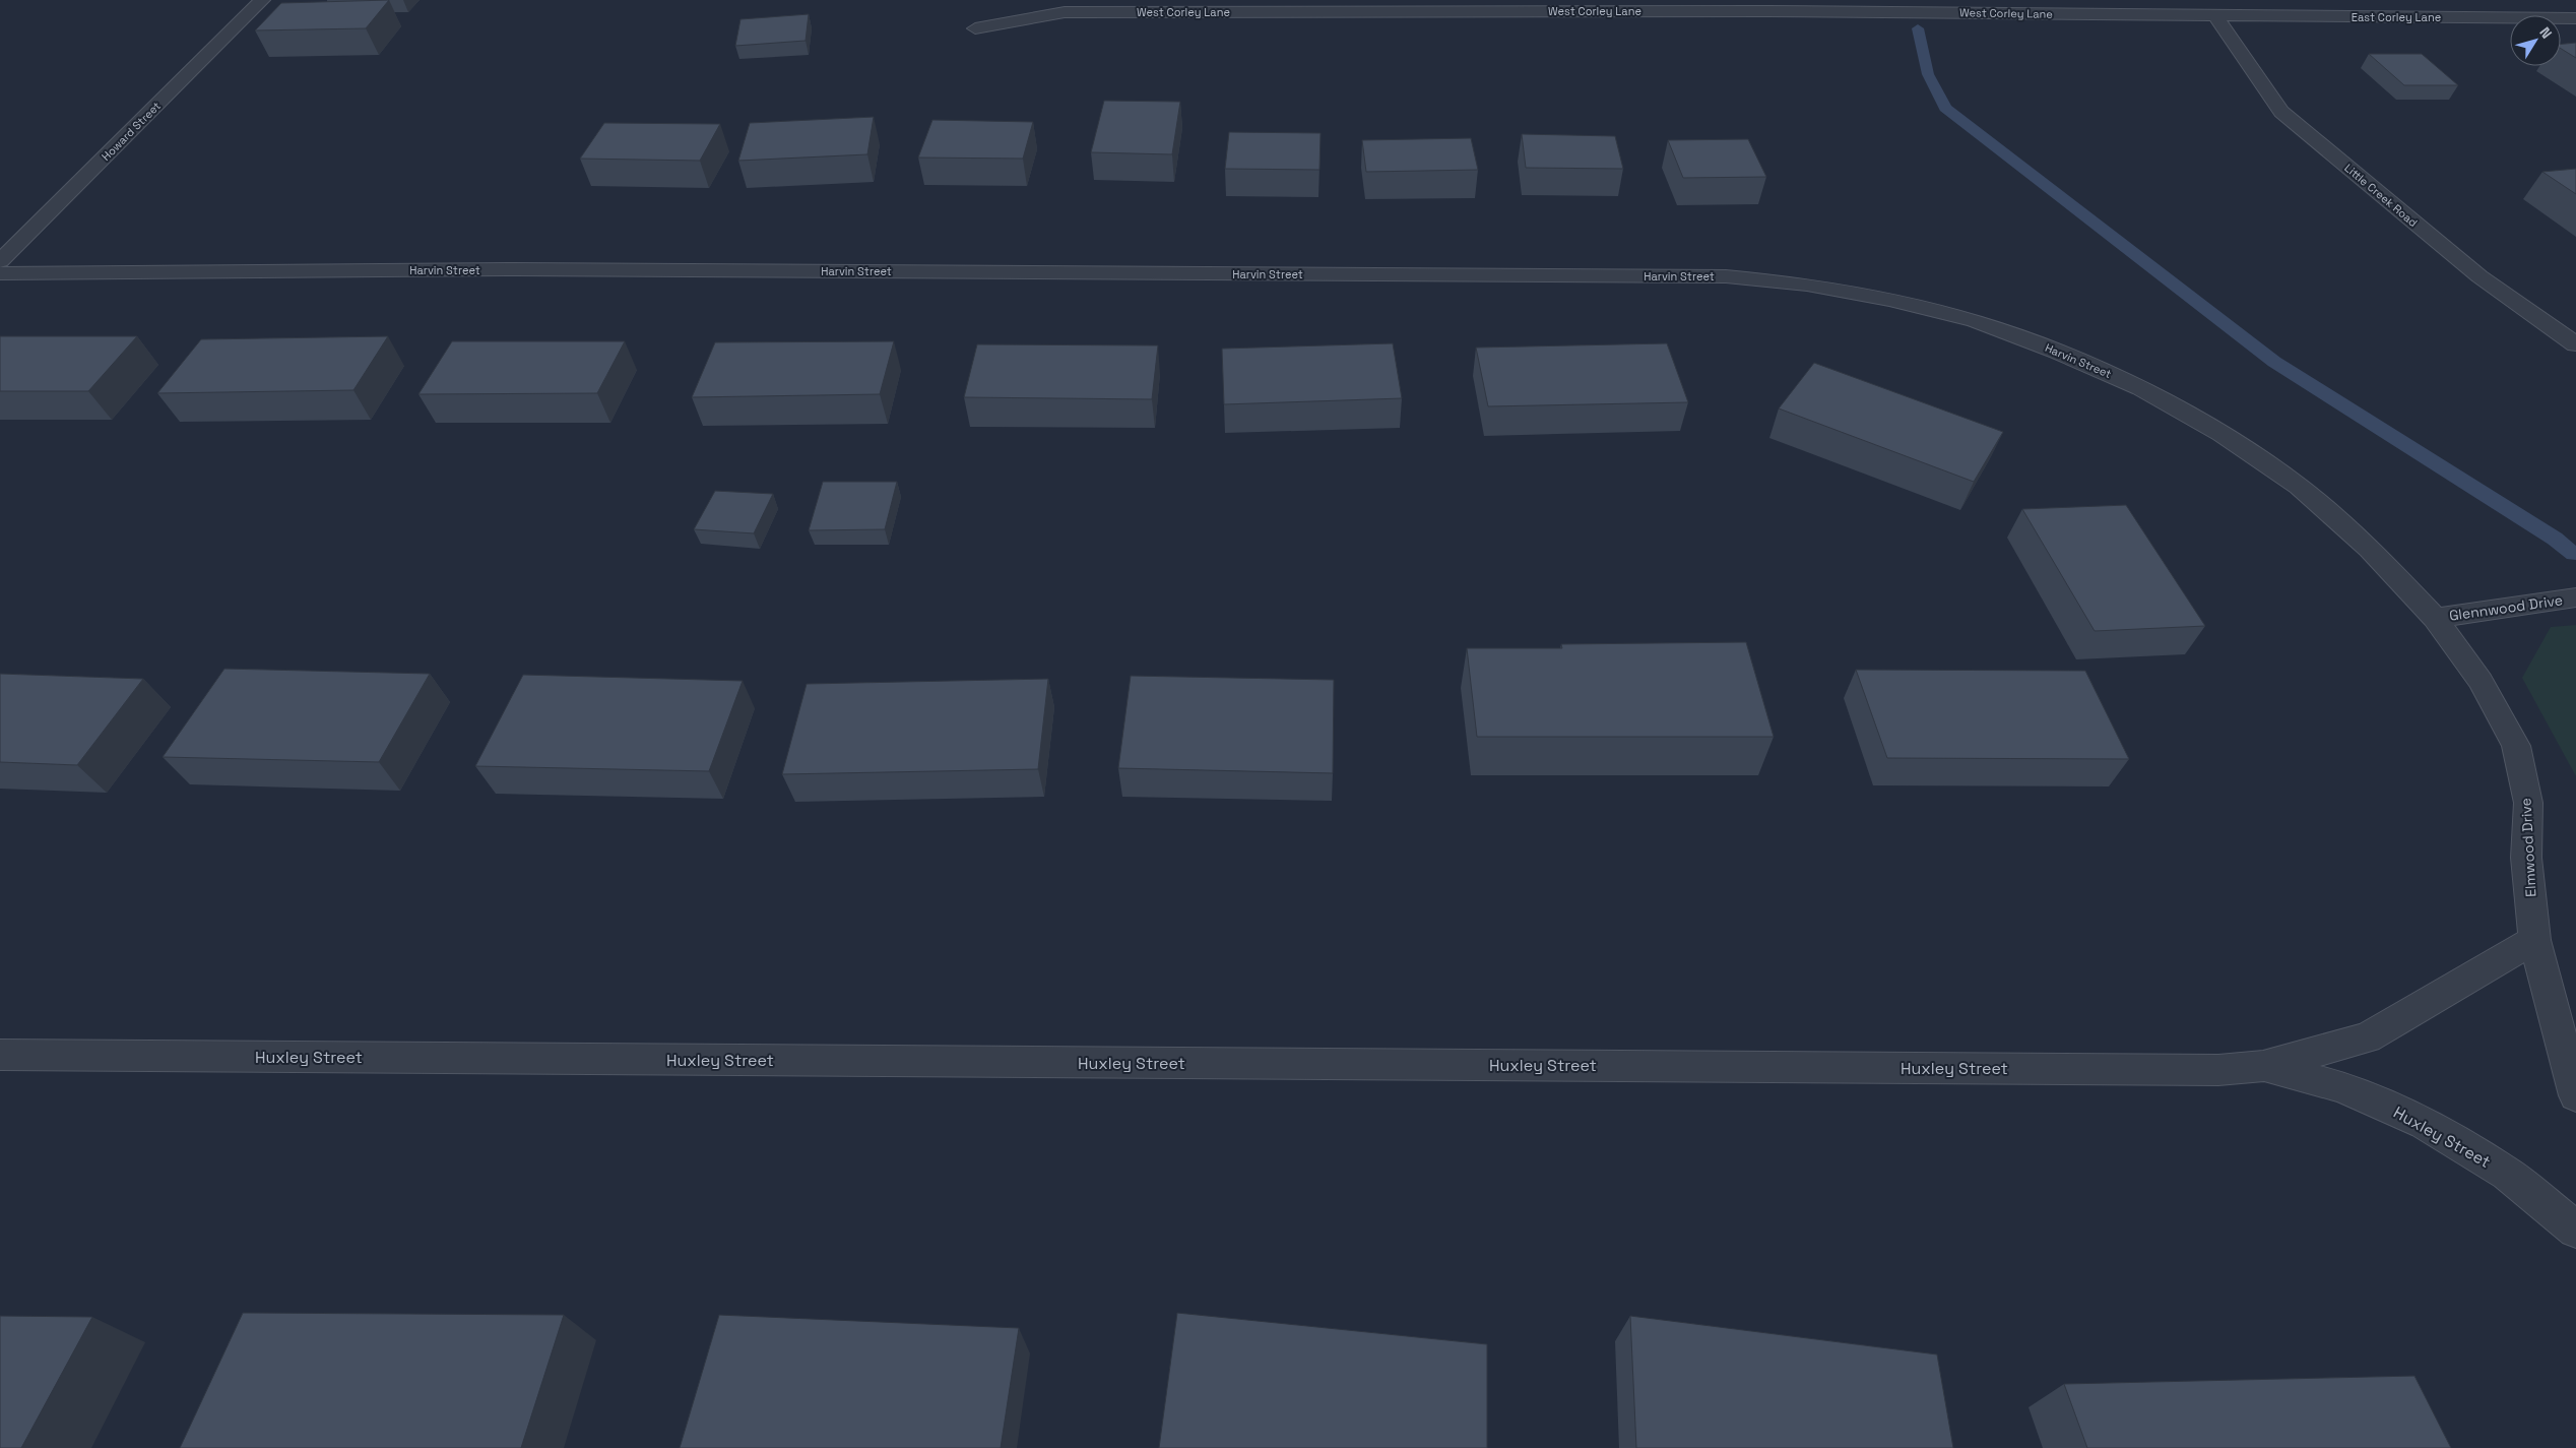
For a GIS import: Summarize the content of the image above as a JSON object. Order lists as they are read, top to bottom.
{
  "streets": {
    "street": [
      "West Corley Lane",
      "East Corley Lane",
      "Howard Street",
      "Little Creek Road",
      "Harvin Street",
      "Glennwood Drive",
      "Elmwood Drive",
      "Huxley Street"
    ]
  },
  "crossings": [
    ["West Corley Lane", "East Corley Lane"],
    ["West Corley Lane", "Little Creek Road"],
    ["East Corley Lane", "Little Creek Road"],
    ["Harvin Street", "Glennwood Drive"],
    ["Harvin Street", "Elmwood Drive"],
    ["Glennwood Drive", "Elmwood Drive"],
    ["Elmwood Drive", "Huxley Street"]
  ],
  "north": "top right"
}
